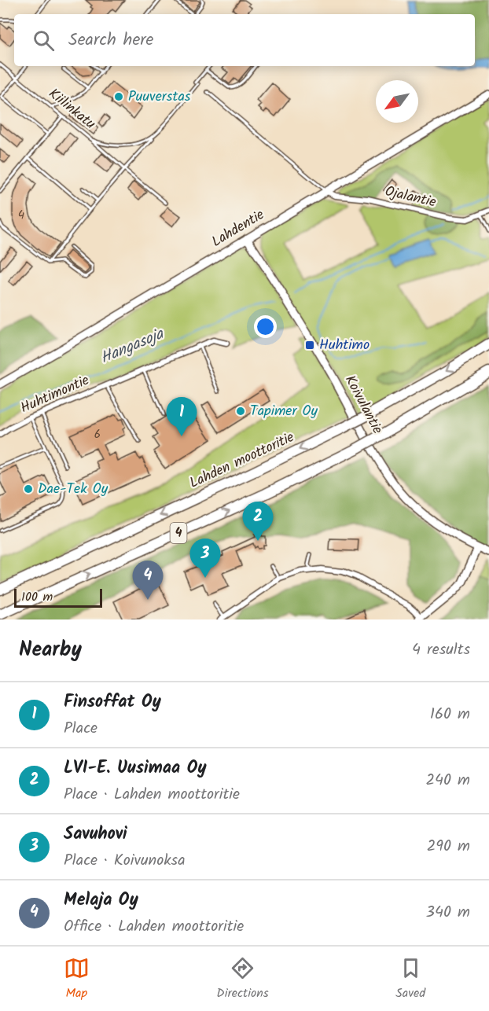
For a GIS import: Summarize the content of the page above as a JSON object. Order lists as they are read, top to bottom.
{
  "streets": {
    "highway": ["Lahden moottoritie", "4"],
    "main road": ["Lahdentie", "Koivulantie"],
    "street": ["Ojalantie", "Huhtimontie"],
    "lane": ["Kiilinkatu"]
  },
  "crossings": [
    ["Ojalantie", "Lahdentie"],
    ["Lahdentie", "Koivulantie"]
  ],
  "water": ["Hangasoja"],
  "places": {
    "other": ["Puuverstas", "Tapimer Oy", "Dae-Tek Oy"],
    "transit": ["Huhtimo"]
  },
  "house_numbers": ["4", "6"],
  "scale_bar": "100 m",
  "north": "bottom left",
  "page": {
    "search": "Search here",
    "pins": [
      "1",
      "2",
      "3",
      "4"
    ],
    "scale": "100 m",
    "heading": ["Nearby", "4 results"],
    "list": [
      {
        "mark": "1",
        "name": "Finsoffat Oy",
        "note": "Place",
        "value": "160 m"
      },
      {
        "mark": "2",
        "name": "LVI-E. Uusimaa Oy",
        "note": "Place · Lahden moottoritie",
        "value": "240 m"
      },
      {
        "mark": "3",
        "name": "Savuhovi",
        "note": "Place · Koivunoksa",
        "value": "290 m"
      },
      {
        "mark": "4",
        "name": "Melaja Oy",
        "note": "Office · Lahden moottoritie",
        "value": "340 m"
      }
    ],
    "nav": ["Map", "Directions", "Saved"]
  }
}
